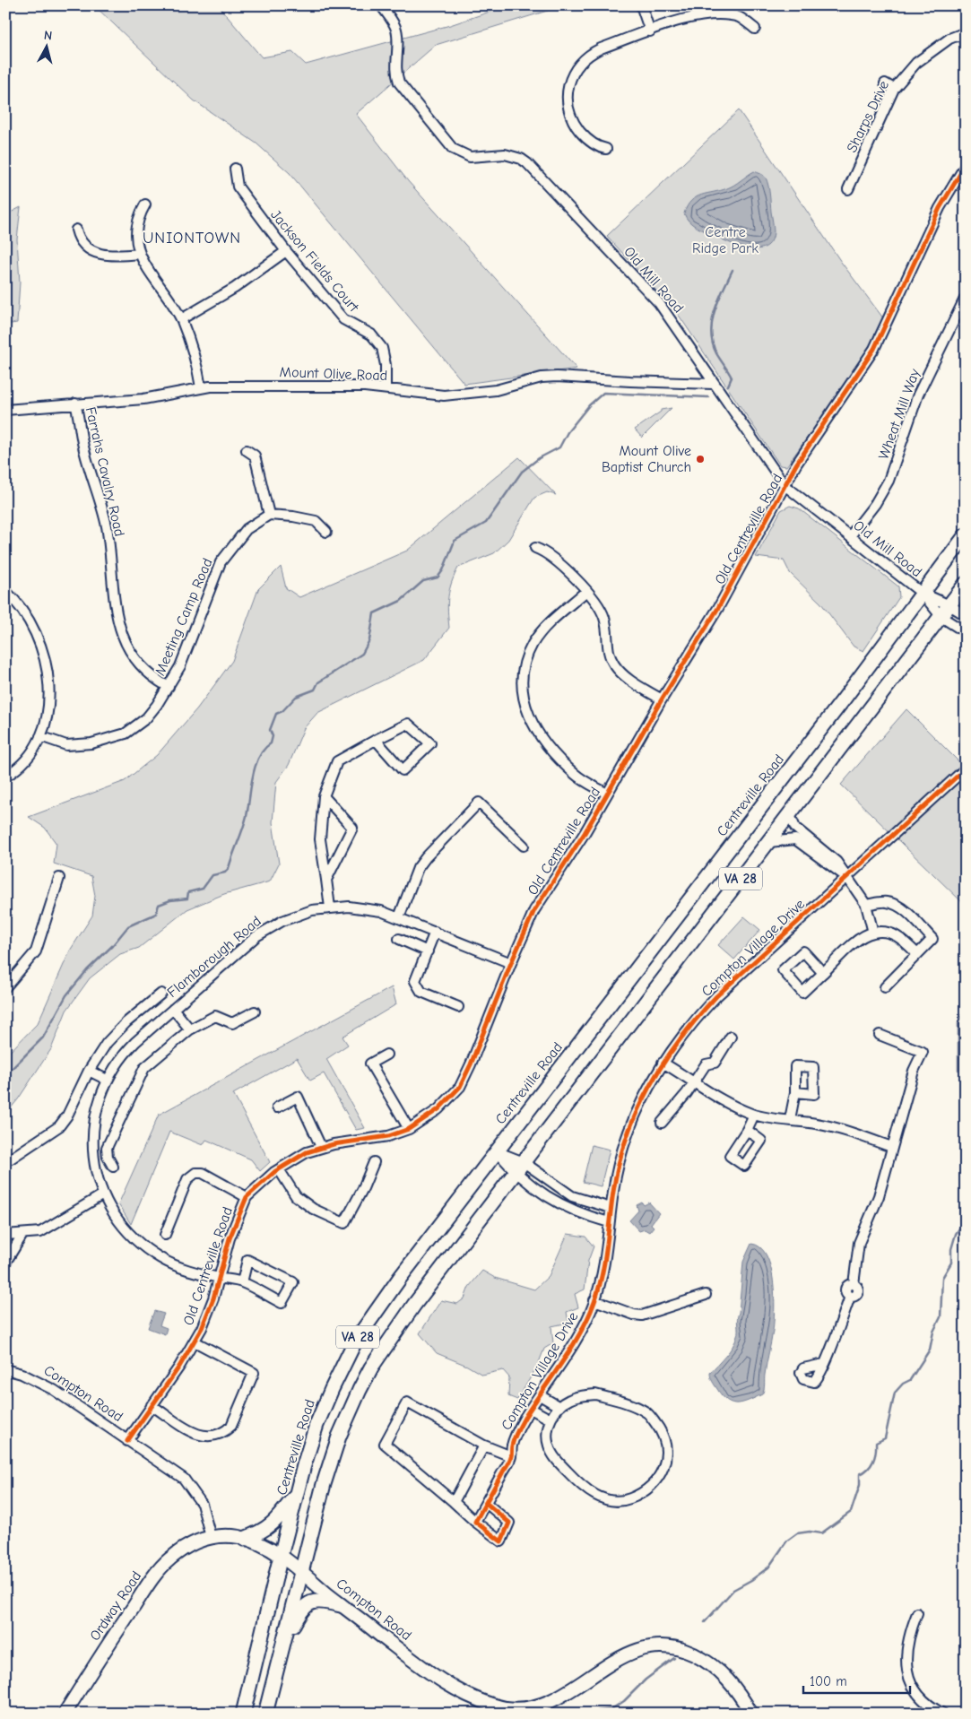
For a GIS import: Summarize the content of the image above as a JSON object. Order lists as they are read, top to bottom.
{
  "streets": {
    "highway": ["Centreville Road", "VA 28"],
    "main road": ["Compton Road", "Ordway Road"],
    "street": [
      "Sharps Drive",
      "Jackson Fields Court",
      "Old Mill Road",
      "Mount Olive Road",
      "Wheat Mill Way",
      "Farrahs Cavalry Road",
      "Old Centreville Road",
      "Meeting Camp Road",
      "Compton Village Drive",
      "Flamborough Road"
    ]
  },
  "crossings": [
    ["Jackson Fields Court", "Mount Olive Road"],
    ["Old Mill Road", "Mount Olive Road"],
    ["Old Mill Road", "Wheat Mill Way"],
    ["Old Mill Road", "Old Centreville Road"],
    ["Old Mill Road", "Centreville Road"],
    ["Mount Olive Road", "Farrahs Cavalry Road"],
    ["Farrahs Cavalry Road", "Meeting Camp Road"],
    ["Old Centreville Road", "Flamborough Road"],
    ["Old Centreville Road", "Compton Road"],
    ["Centreville Road", "Compton Road"],
    ["VA 28", "Compton Road"],
    ["Compton Road", "Ordway Road"]
  ],
  "districts": ["UNIONTOWN"],
  "parks": ["Centre Ridge Park"],
  "places": ["Mount Olive Baptist Church"],
  "scale_bar": "100 m",
  "north": "top"
}
